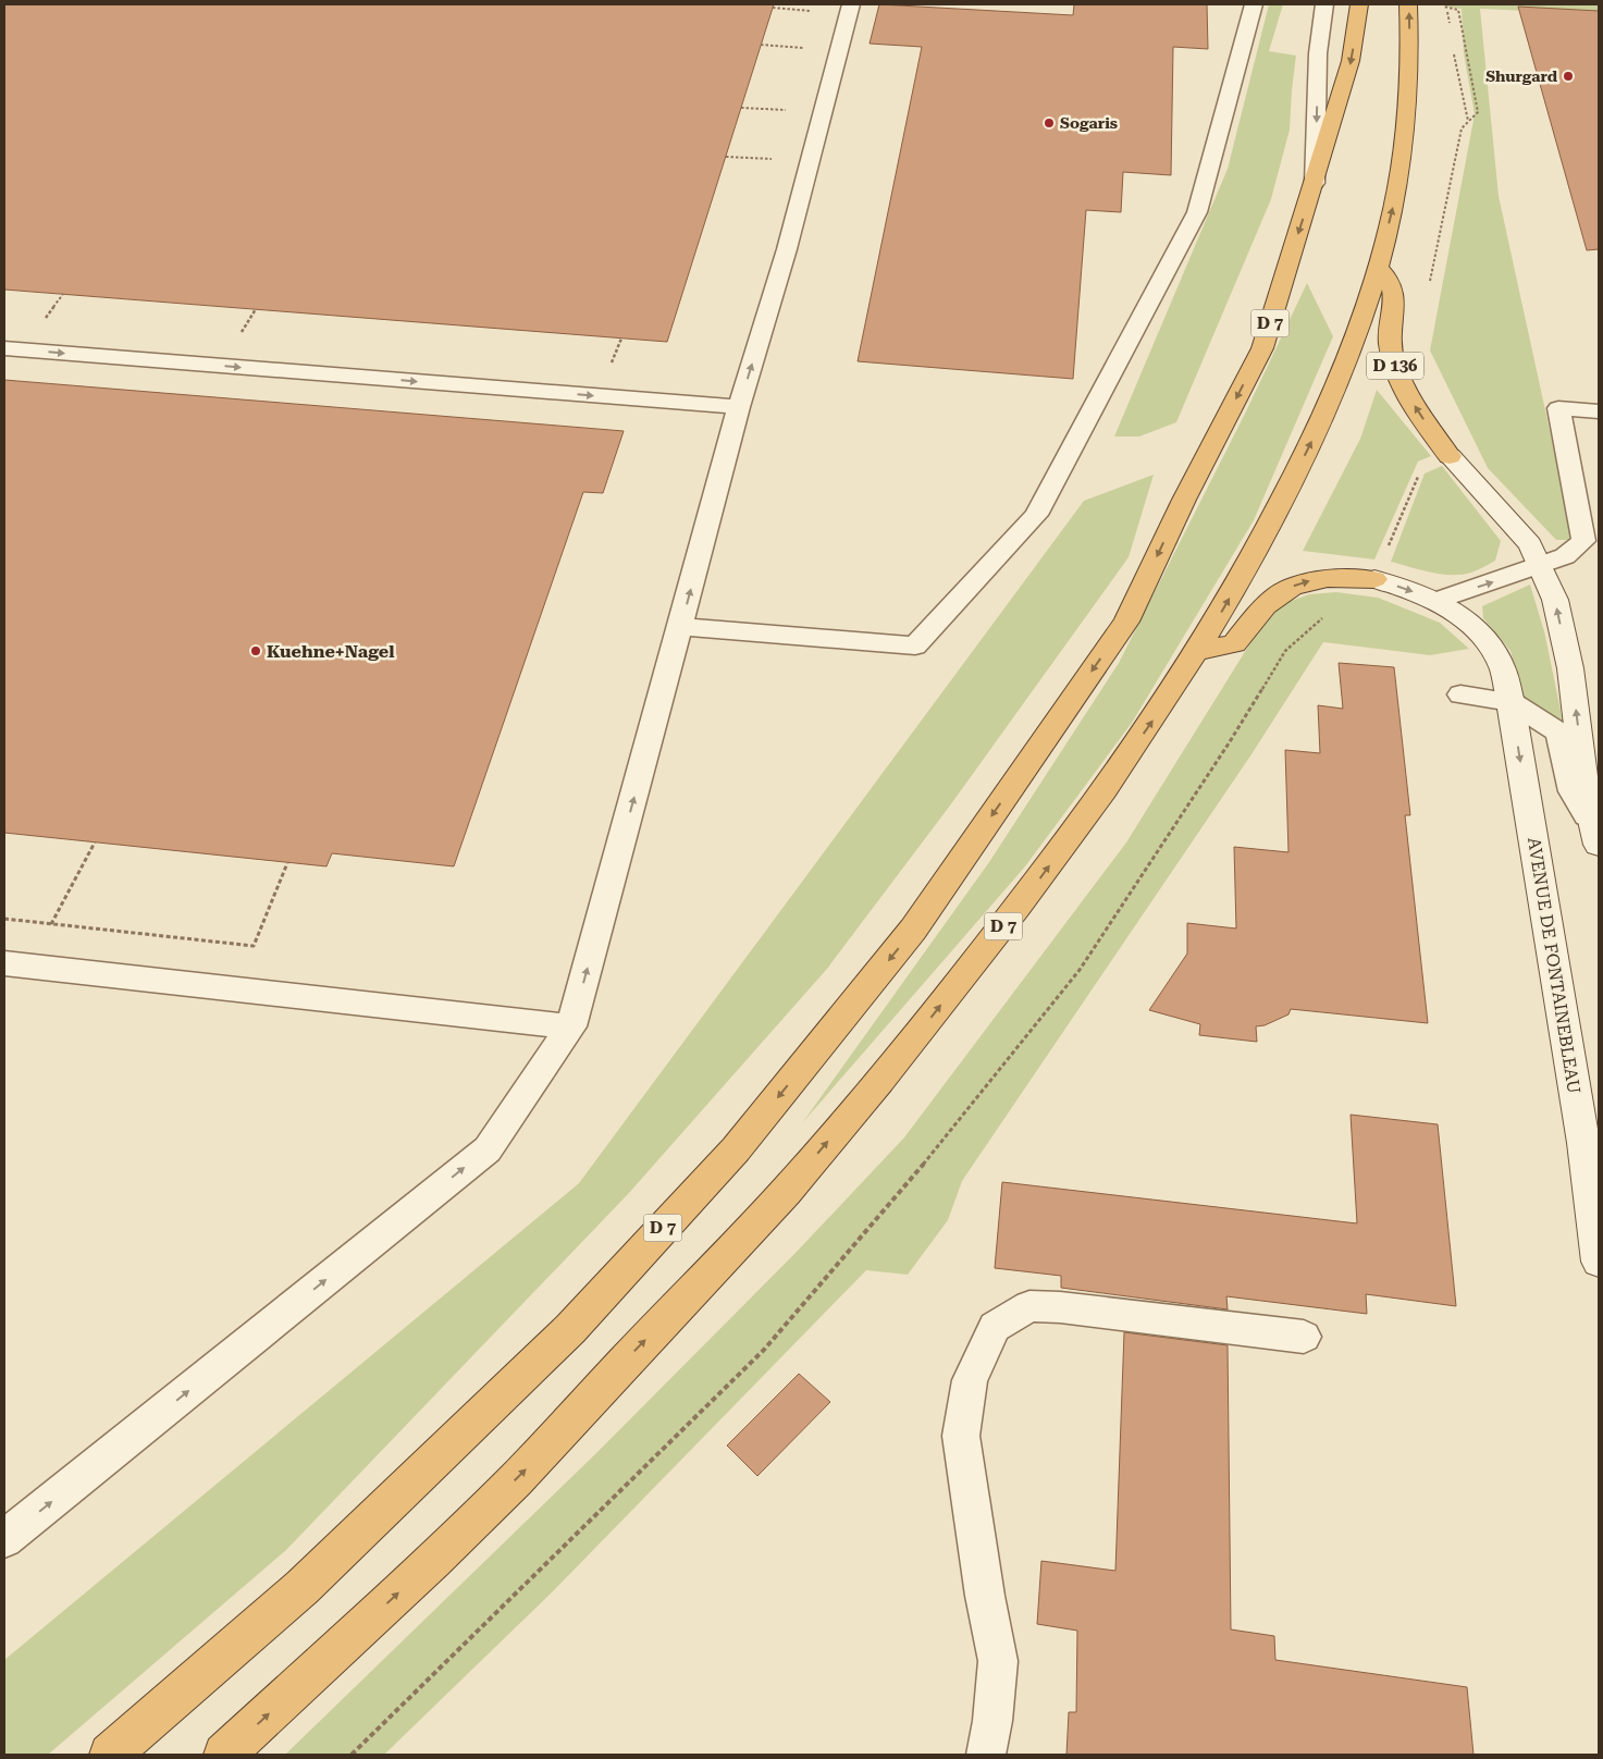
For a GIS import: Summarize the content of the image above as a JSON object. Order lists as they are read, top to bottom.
{
  "streets": {
    "highway": ["D 7", "D 136"],
    "main road": ["AVENUE DE FONTAINEBLEAU"]
  },
  "crossings": [
    ["D 7", "D 136"]
  ],
  "places": ["Shurgard", "Sogaris", "Kuehne+Nagel"]
}
